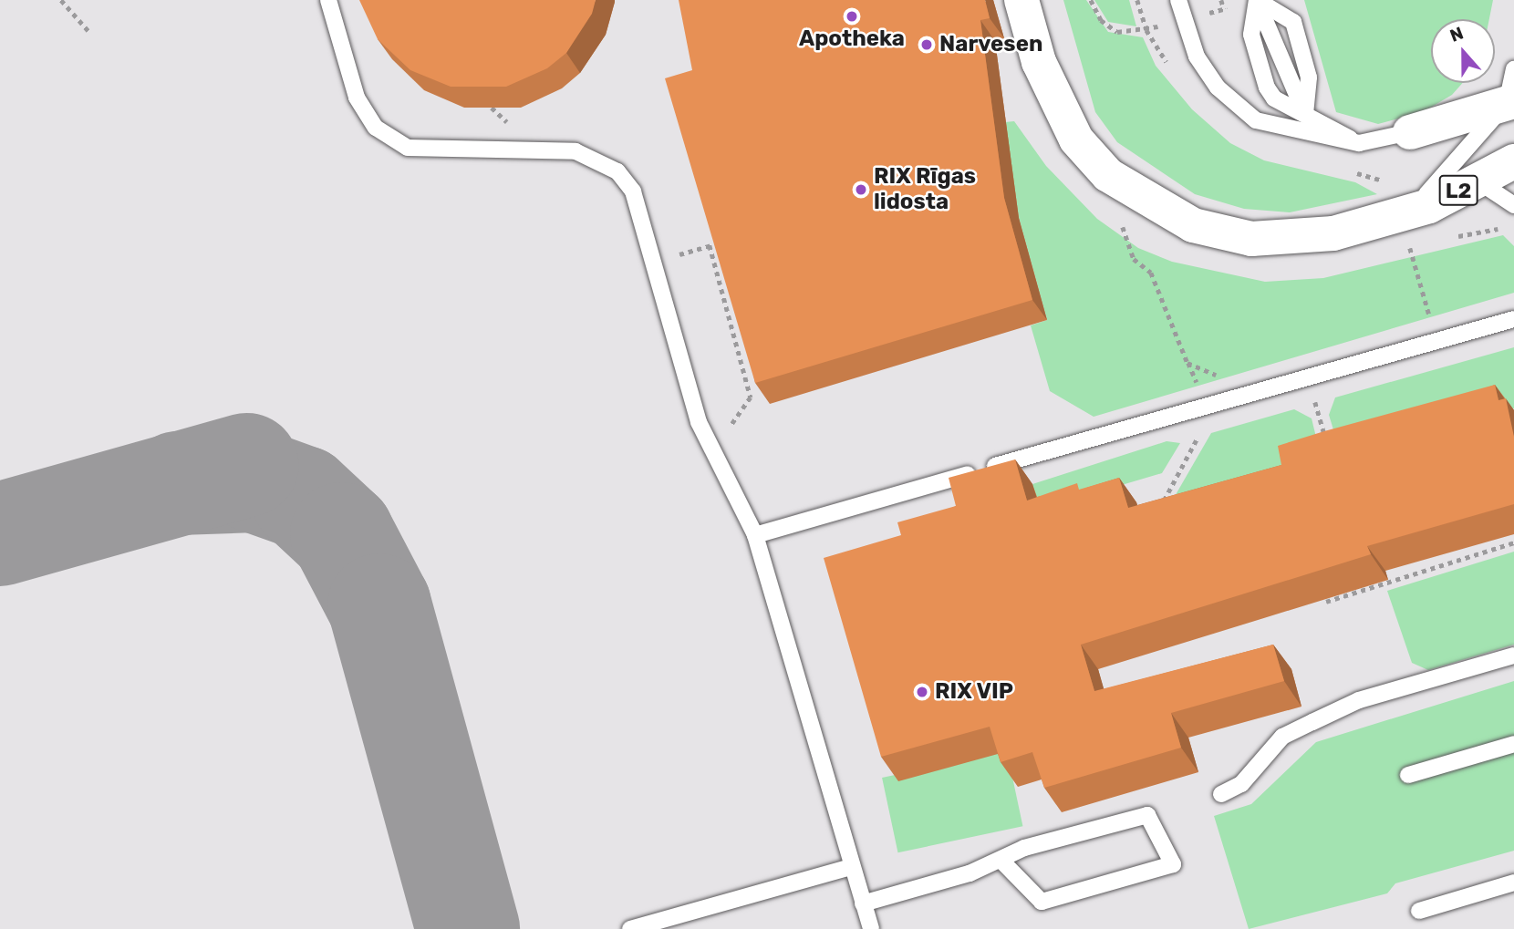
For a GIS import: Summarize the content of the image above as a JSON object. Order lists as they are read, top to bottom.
{
  "streets": {
    "main road": ["L2"]
  },
  "places": [
    "Apotheka",
    "Narvesen",
    "RIX Rīgas lidosta",
    "RIX VIP"
  ],
  "north": "top"
}
